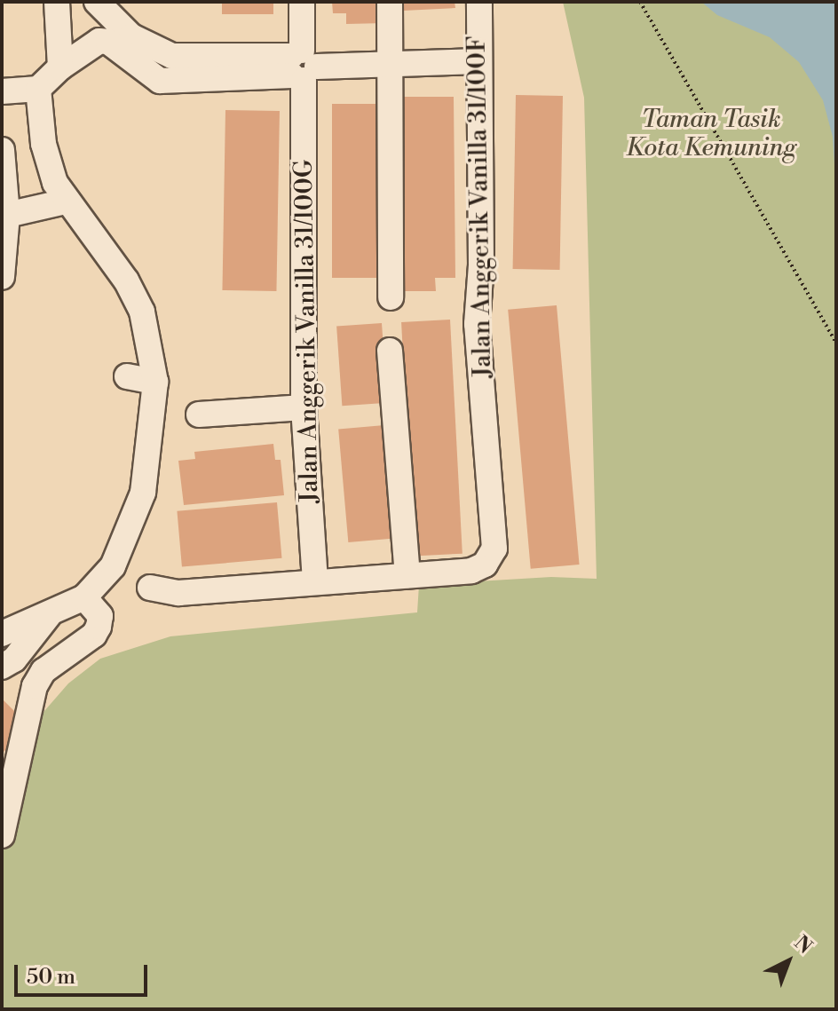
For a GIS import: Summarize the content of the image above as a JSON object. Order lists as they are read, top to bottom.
{
  "streets": {
    "street": ["Jalan Anggerik Vanilla 31/100F", "Jalan Anggerik Vanilla 31/100G"]
  },
  "parks": ["Taman Tasik Kota Kemuning"],
  "scale_bar": "50 m",
  "north": "top right"
}
